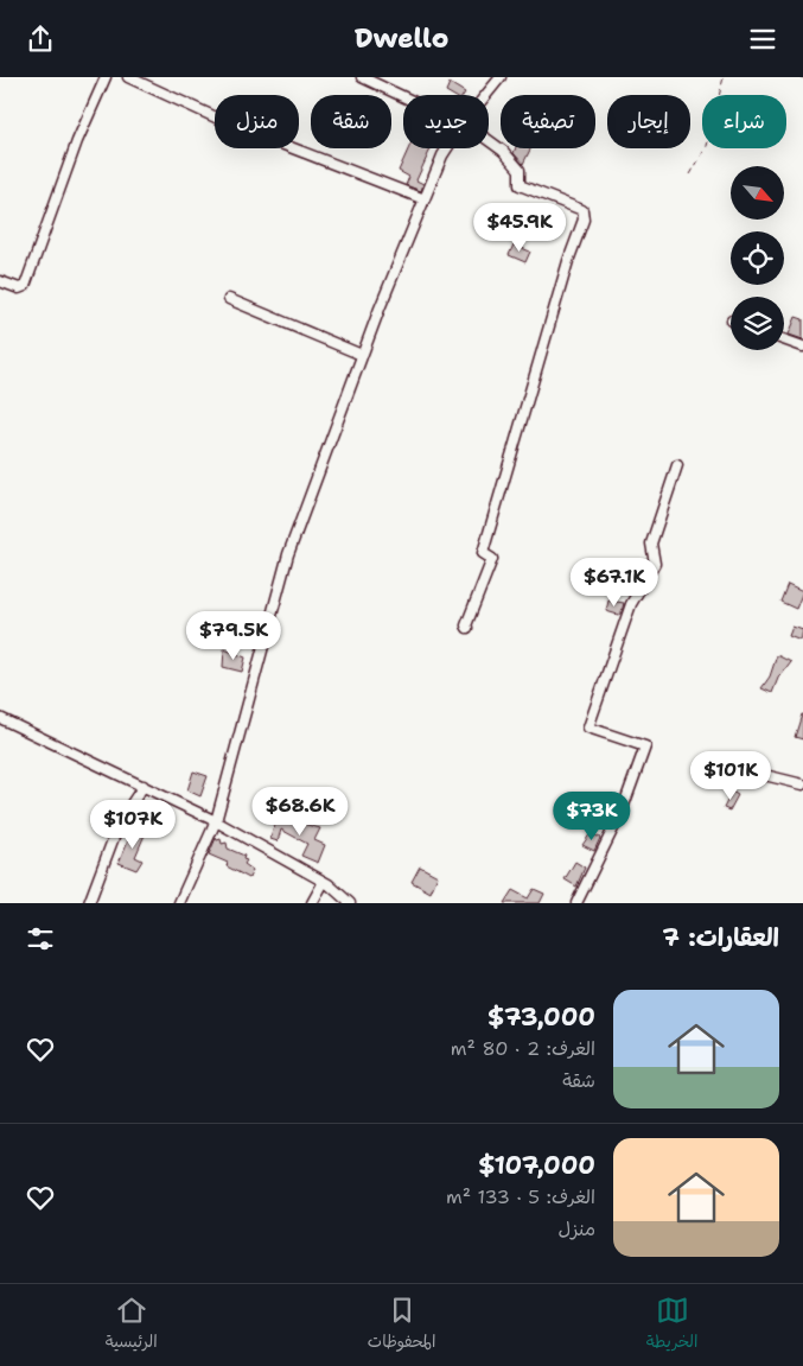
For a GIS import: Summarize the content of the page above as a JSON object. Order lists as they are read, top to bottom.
{
  "north": "bottom right",
  "page": {
    "header": "Dwello",
    "chip": [
      "شراء",
      "إيجار",
      "تصفية",
      "جديد",
      "شقة",
      "منزل"
    ],
    "price": [
      "$45.9K",
      "$67.1K",
      "$79.5K",
      "$101K",
      "$68.6K",
      "$73K",
      "$107K"
    ],
    "heading": "العقارات: 7",
    "list": [
      {
        "name": "$73,000",
        "note": "الغرف: 2 · 80 m² · شقة"
      },
      {
        "name": "$107,000",
        "note": "الغرف: 5 · 133 m² · منزل"
      }
    ],
    "tabs": ["الخريطة", "المحفوظات", "الرئيسية"]
  }
}
